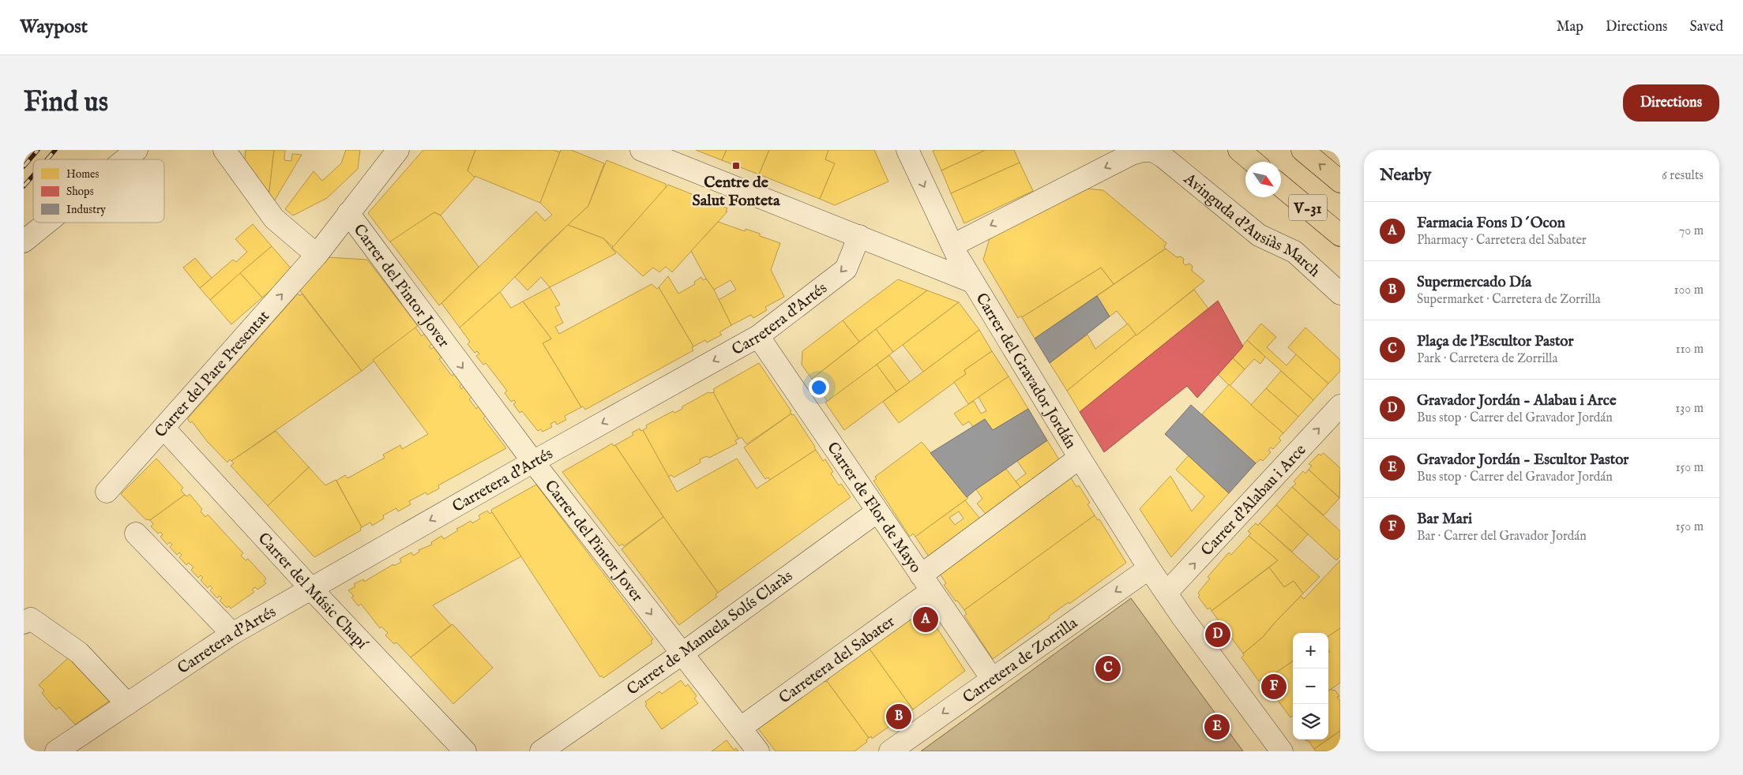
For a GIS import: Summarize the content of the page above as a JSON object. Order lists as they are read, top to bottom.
{
  "streets": {
    "highway": ["V-31"],
    "street": [
      "Avinguda d'Ausiàs March",
      "Carrer del Pintor Jover",
      "Carretera d'Artés",
      "Carrer del Gravador Jordán",
      "Carrer del Pare Presentat",
      "Carrer d'Alabau i Arce",
      "Carrer de Flor de Mayo",
      "Carrer del Músic Chapí",
      "Carrer de Manuela Solís Claràs",
      "Carretera de Zorrilla",
      "Carretera del Sabater"
    ]
  },
  "crossings": [
    ["Carrer del Pintor Jover", "Carretera d'Artés"],
    ["Carrer del Pintor Jover", "Carrer del Pare Presentat"],
    ["Carrer del Pintor Jover", "Carrer de Manuela Solís Claràs"],
    ["Carrer del Pintor Jover", "Carretera del Sabater"],
    ["Carretera d'Artés", "Carrer del Gravador Jordán"],
    ["Carretera d'Artés", "Carrer de Flor de Mayo"],
    ["Carretera d'Artés", "Carrer del Músic Chapí"],
    ["Carrer del Gravador Jordán", "Carrer d'Alabau i Arce"],
    ["Carrer del Gravador Jordán", "Carretera de Zorrilla"],
    ["Carrer del Gravador Jordán", "Carretera del Sabater"],
    ["Carrer del Pare Presentat", "Carrer del Músic Chapí"],
    ["Carrer de Flor de Mayo", "Carrer de Manuela Solís Claràs"],
    ["Carrer de Flor de Mayo", "Carretera de Zorrilla"],
    ["Carrer de Flor de Mayo", "Carretera del Sabater"]
  ],
  "one_way": [
    "Carrer del Pintor Jover",
    "Carretera d'Artés",
    "Carrer del Pare Presentat",
    "Carrer d'Alabau i Arce",
    "Carretera de Zorrilla"
  ],
  "places": {
    "transit": ["Centre de Salut Fonteta"]
  },
  "legend": ["Homes", "Shops", "Industry"],
  "north": "bottom right",
  "page": {
    "header": "Waypost",
    "nav": ["Map", "Directions", "Saved"],
    "buttons": "Directions",
    "title": "Find us",
    "heading": ["Nearby", "6 results"],
    "list": [
      {
        "mark": "A",
        "name": "Farmacia Fons D´Ocon",
        "note": "Pharmacy · Carretera del Sabater",
        "value": "70 m"
      },
      {
        "mark": "B",
        "name": "Supermercado Día",
        "note": "Supermarket · Carretera de Zorrilla",
        "value": "100 m"
      },
      {
        "mark": "C",
        "name": "Plaça de l'Escultor Pastor",
        "note": "Park · Carretera de Zorrilla",
        "value": "110 m"
      },
      {
        "mark": "D",
        "name": "Gravador Jordán - Alabau i Arce",
        "note": "Bus stop · Carrer del Gravador Jordán",
        "value": "130 m"
      },
      {
        "mark": "E",
        "name": "Gravador Jordán - Escultor Pastor",
        "note": "Bus stop · Carrer del Gravador Jordán",
        "value": "150 m"
      },
      {
        "mark": "F",
        "name": "Bar Mari",
        "note": "Bar · Carrer del Gravador Jordán",
        "value": "150 m"
      }
    ],
    "pins": [
      "A",
      "D",
      "C",
      "F",
      "B",
      "E"
    ],
    "map_buttons": ["+", "−"]
  }
}
